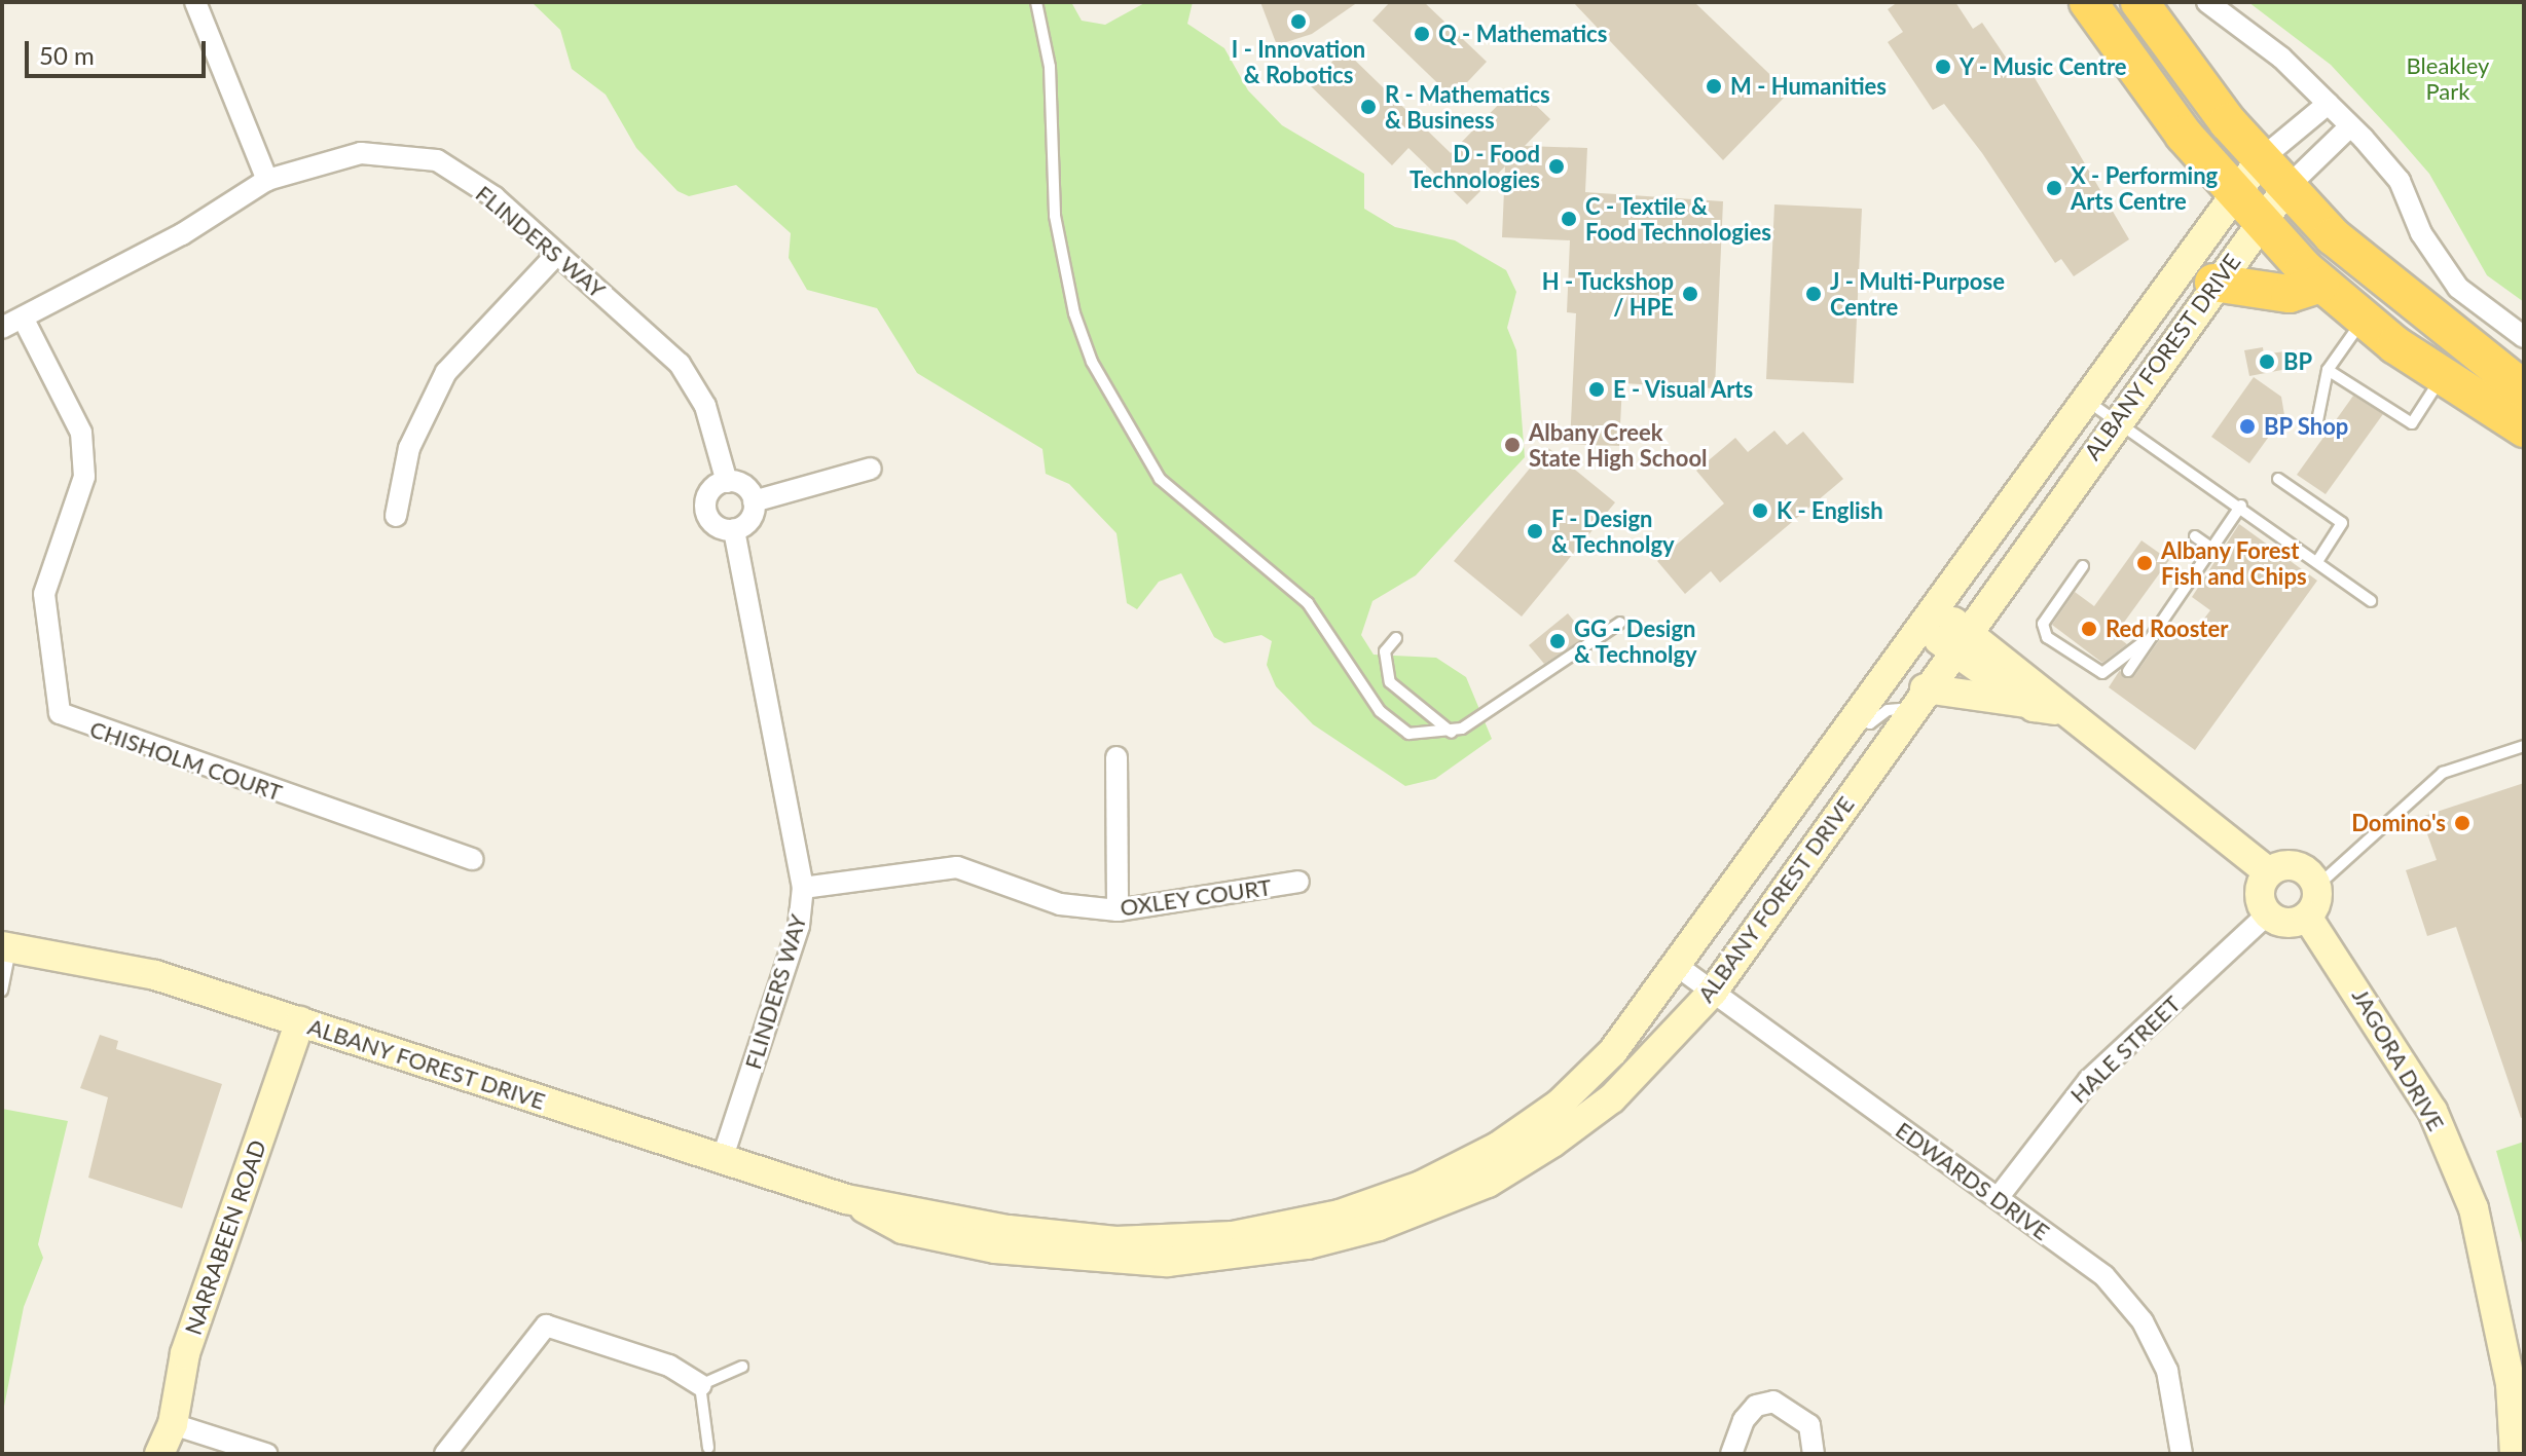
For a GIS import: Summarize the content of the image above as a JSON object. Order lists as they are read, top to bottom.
{
  "streets": {
    "street": [
      "FLINDERS WAY",
      "ALBANY FOREST DRIVE",
      "CHISHOLM COURT",
      "OXLEY COURT",
      "HALE STREET",
      "JAGORA DRIVE",
      "EDWARDS DRIVE",
      "NARRABEEN ROAD"
    ]
  },
  "crossings": [
    ["FLINDERS WAY", "ALBANY FOREST DRIVE"],
    ["FLINDERS WAY", "CHISHOLM COURT"],
    ["FLINDERS WAY", "OXLEY COURT"],
    ["ALBANY FOREST DRIVE", "EDWARDS DRIVE"],
    ["ALBANY FOREST DRIVE", "NARRABEEN ROAD"],
    ["HALE STREET", "JAGORA DRIVE"],
    ["HALE STREET", "EDWARDS DRIVE"]
  ],
  "parks": ["Bleakley Park"],
  "places": [
    "I - Innovation & Robotics",
    "Q - Mathematics",
    "Y - Music Centre",
    "M - Humanities",
    "R - Mathematics & Business",
    "D - Food Technologies",
    "X - Performing Arts Centre",
    "C - Textile & Food Technologies",
    "H - Tuckshop / HPE",
    "J - Multi-Purpose Centre",
    "BP",
    "E - Visual Arts",
    "BP Shop",
    "Albany Creek State High School",
    "K - English",
    "F - Design & Technolgy",
    "Albany Forest Fish and Chips",
    "Red Rooster",
    "GG - Design & Technolgy",
    "Domino's"
  ],
  "scale_bar": "50 m"
}
